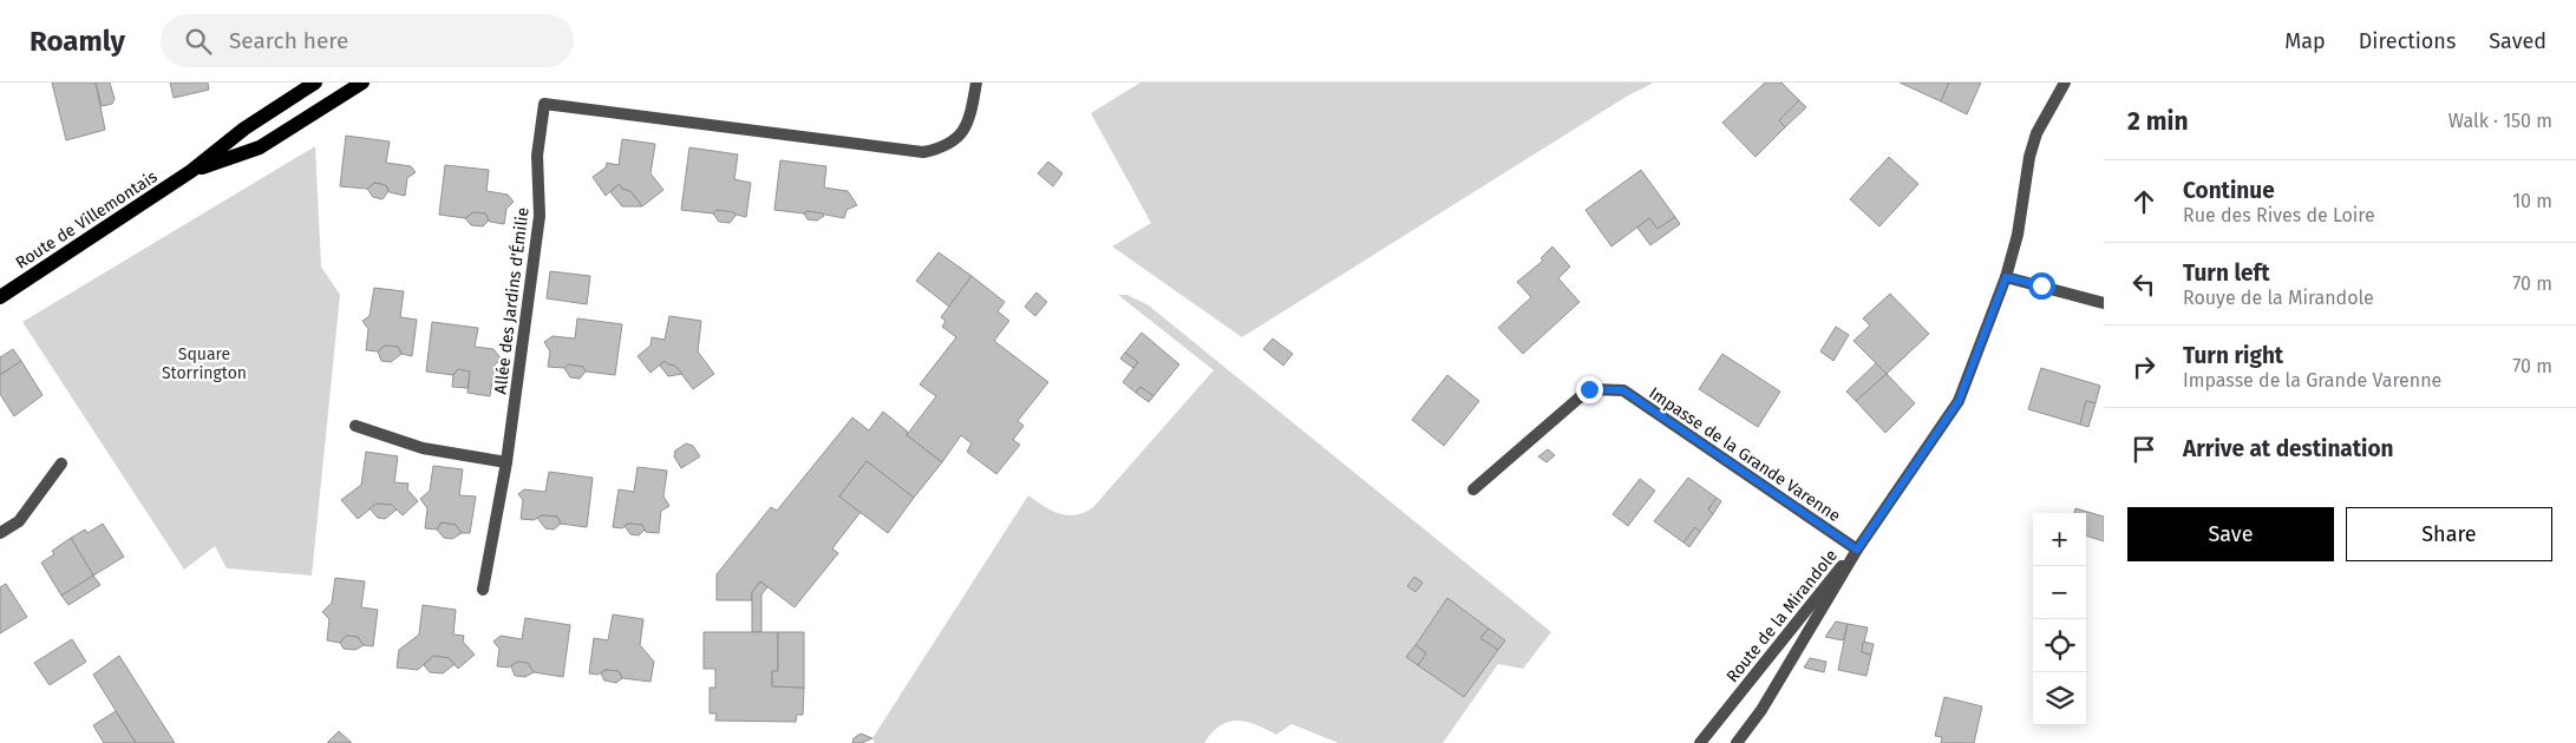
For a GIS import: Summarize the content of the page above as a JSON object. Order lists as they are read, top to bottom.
{
  "streets": {
    "main road": ["Route de Villemontais"],
    "street": ["Allée des Jardins d'Émilie", "Impasse de la Grande Varenne", "Route de la Mirandole"]
  },
  "crossings": [
    ["Impasse de la Grande Varenne", "Route de la Mirandole"]
  ],
  "parks": ["Square Storrington"],
  "page": {
    "header": "Roamly",
    "search": "Search here",
    "nav": ["Map", "Directions", "Saved"],
    "heading": ["2 min", "Walk · 150 m"],
    "list": [
      ["Continue", "Rue des Rives de Loire", "10 m"],
      ["Turn left", "Rouye de la Mirandole", "70 m"],
      ["Turn right", "Impasse de la Grande Varenne", "70 m"],
      "Arrive at destination"
    ],
    "buttons": ["Save", "Share"],
    "map_buttons": ["+", "−"]
  }
}
